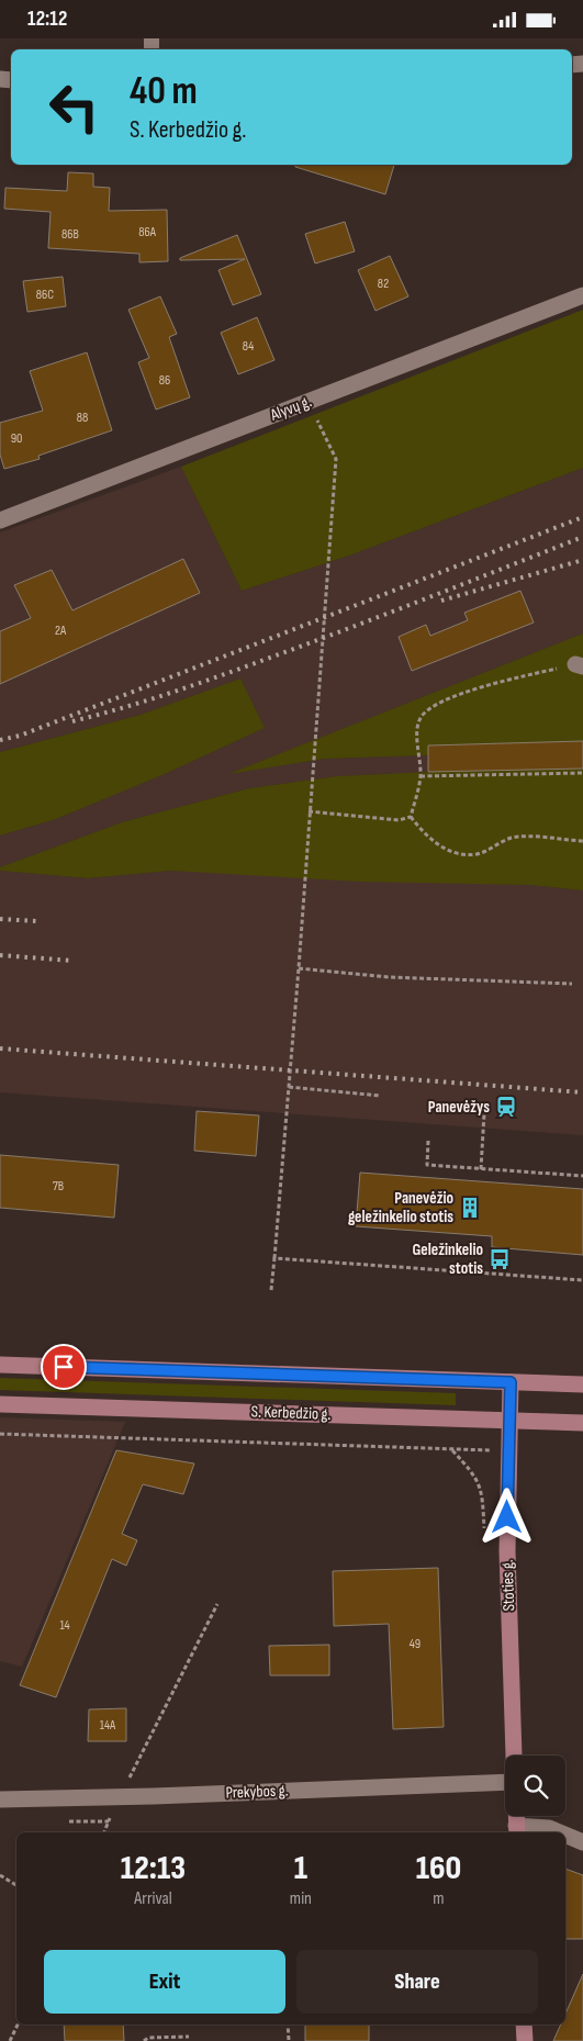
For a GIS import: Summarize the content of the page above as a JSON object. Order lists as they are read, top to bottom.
{
  "streets": {
    "main road": ["S. Kerbedžio g.", "Stoties g."],
    "street": ["Alyvų g.", "Prekybos g."]
  },
  "crossings": [
    ["S. Kerbedžio g.", "Stoties g."]
  ],
  "places": {
    "station": ["Panevėžys"],
    "building": ["Panevėžio geležinkelio stotis"],
    "bus stop": ["Geležinkelio stotis"]
  },
  "house_numbers": [
    "86A",
    "86B",
    "82",
    "86C",
    "84",
    "86",
    "88",
    "90",
    "2A",
    "7B",
    "14",
    "49",
    "14A"
  ],
  "page": {
    "status": "12:12",
    "turn": ["40 m", "S. Kerbedžio g."],
    "eta": [
      "12:13",
      "Arrival",
      "1",
      "min",
      "160",
      "m"
    ],
    "buttons": ["Exit", "Share"]
  }
}
